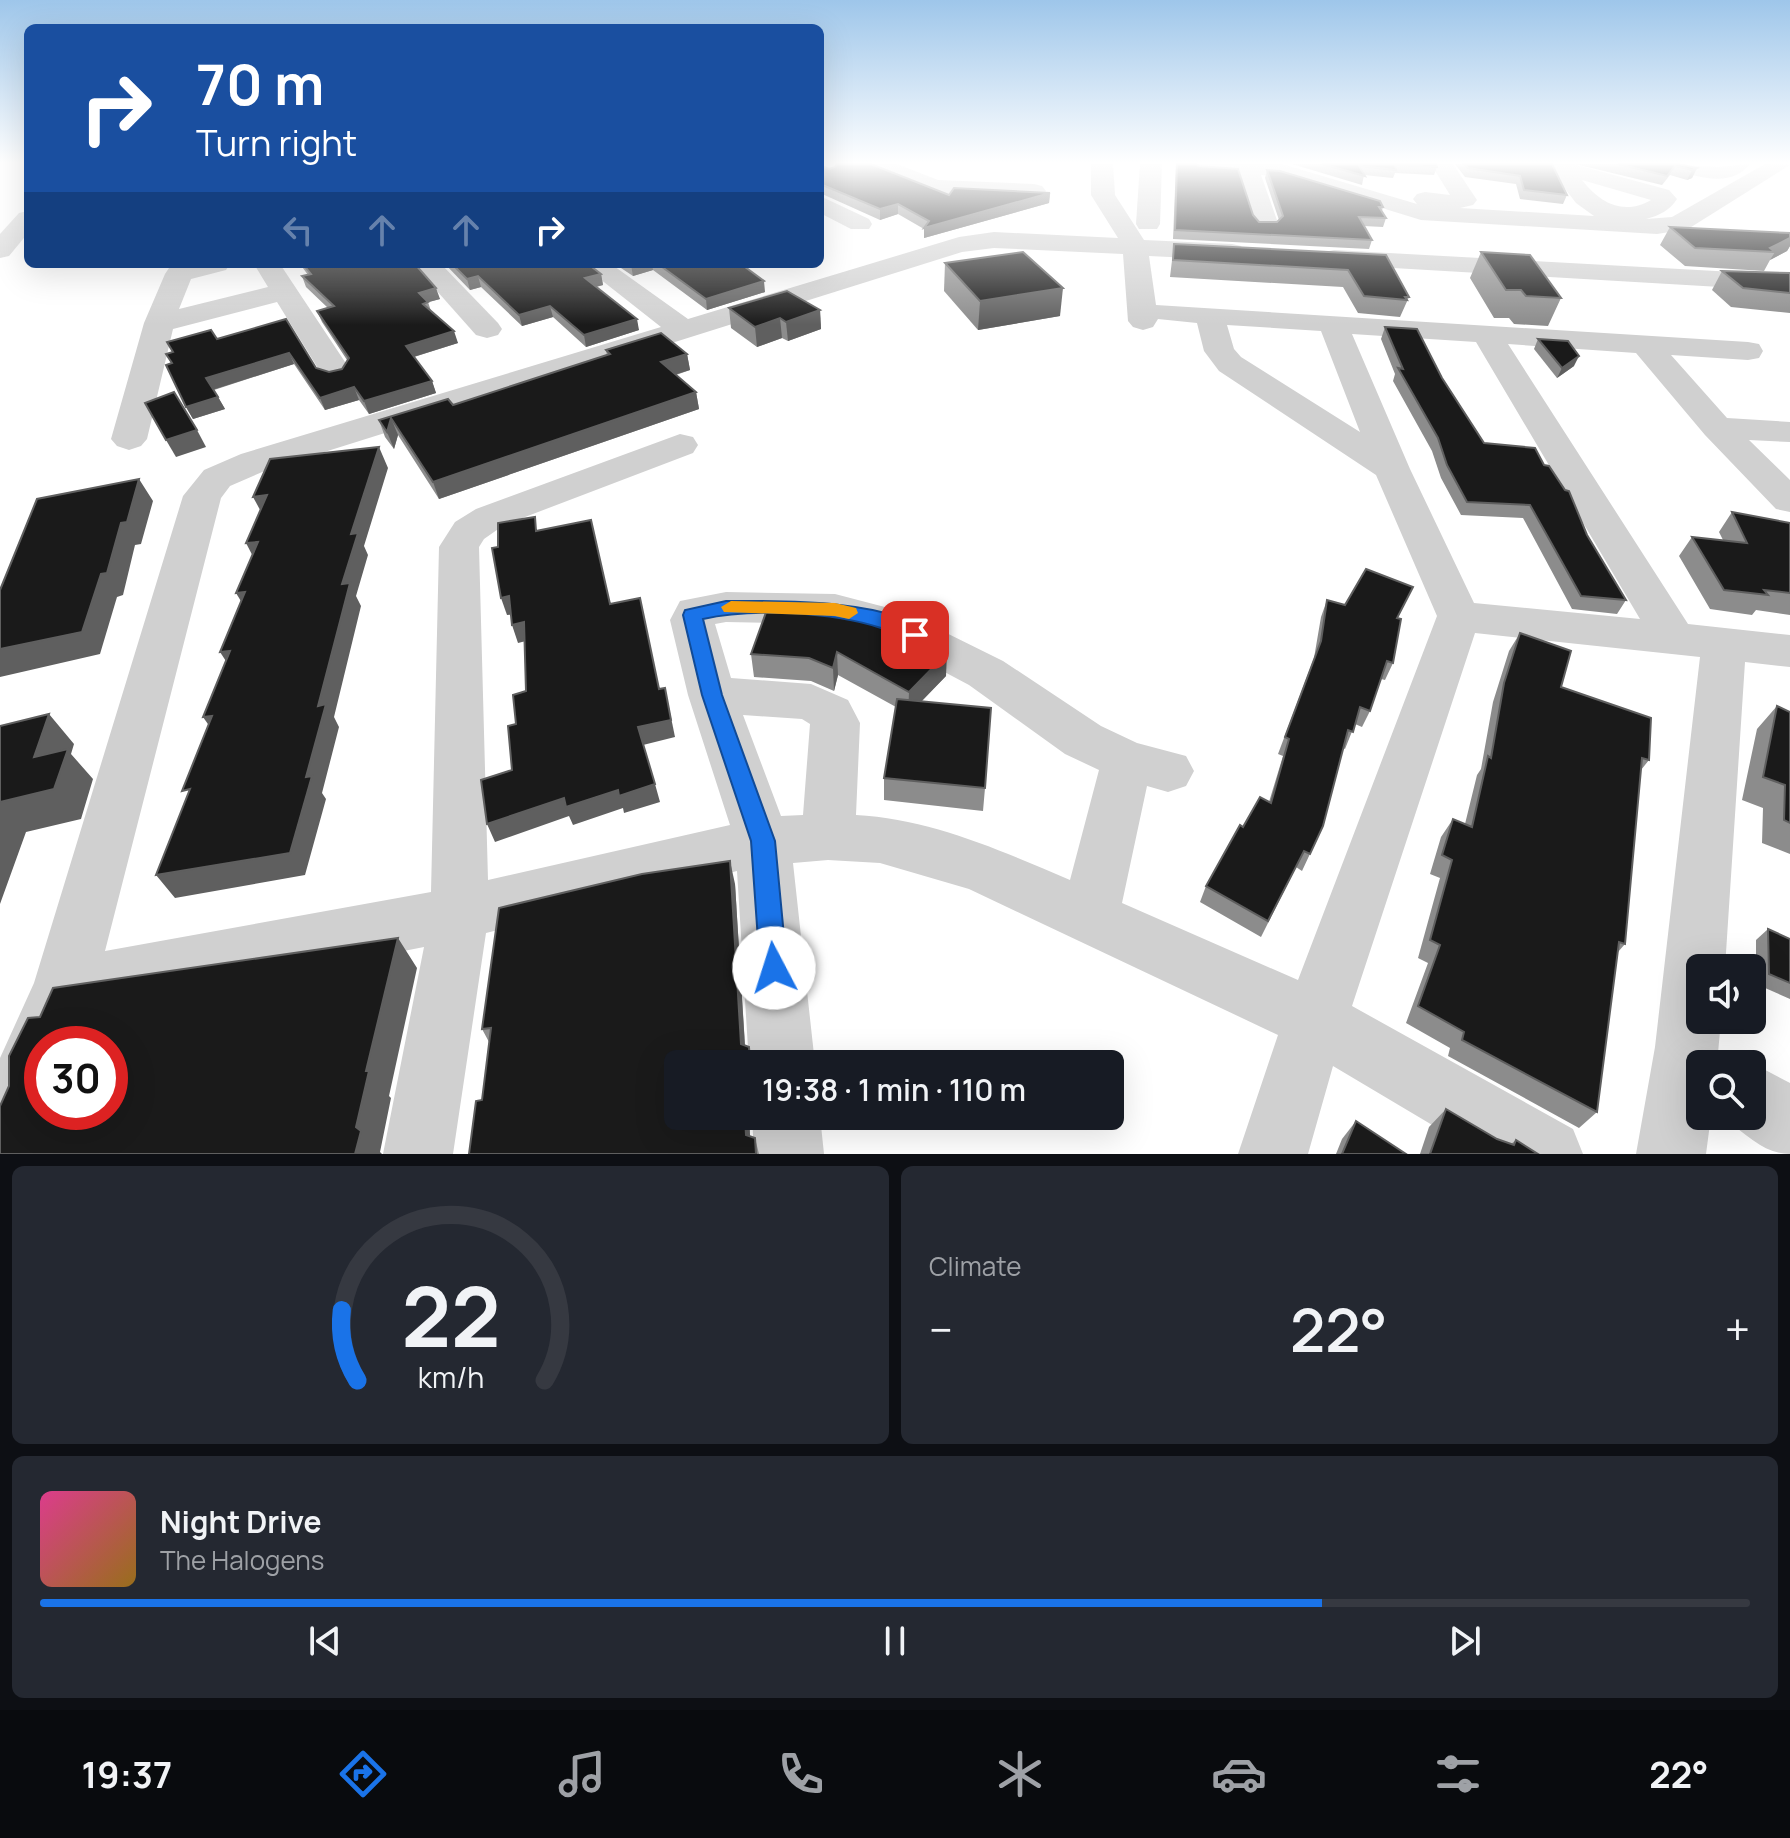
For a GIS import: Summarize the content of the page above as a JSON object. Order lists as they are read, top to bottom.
{
  "page": {
    "turn": ["70 m", "Turn right"],
    "limit": "30",
    "trip": "19:38 · 1 min · 110 m",
    "tile": "Climate",
    "heat": ["−", "22°", "+"],
    "song": ["Night Drive", "The Halogens"],
    "tabs": ["19:37", "22°"],
    "gauge": ["22", "km/h"]
  }
}
